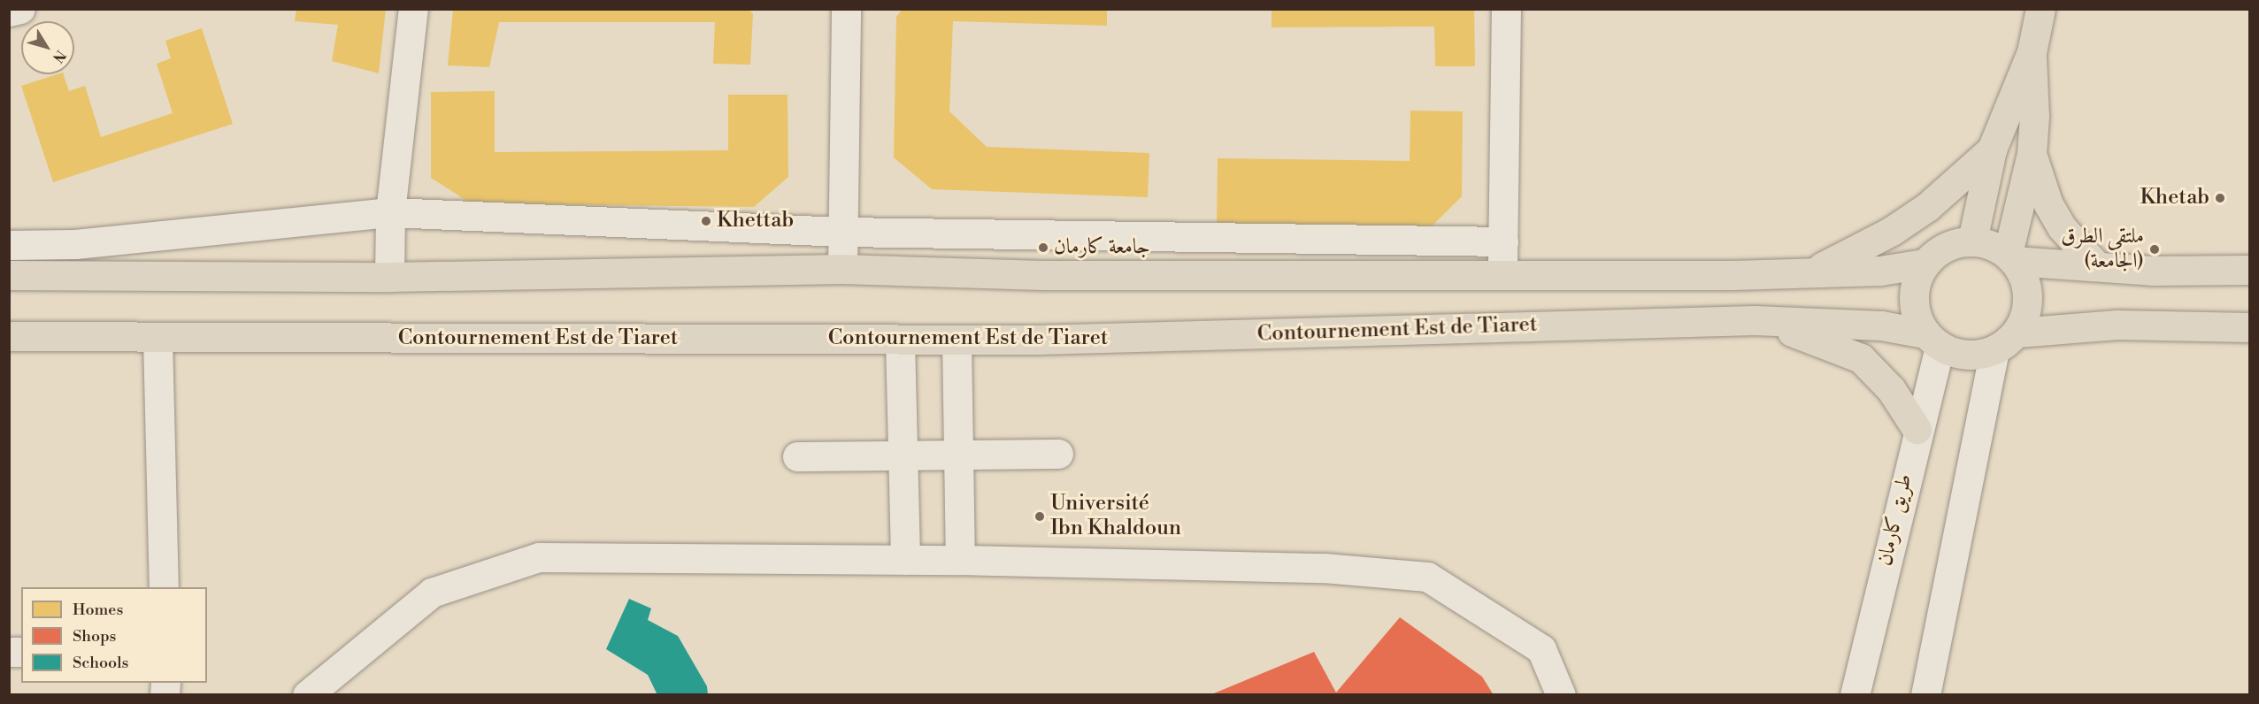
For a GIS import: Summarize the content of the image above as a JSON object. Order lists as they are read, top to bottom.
{
  "streets": {
    "main road": ["Contournement Est de Tiaret"],
    "street": ["طريق كارمان"]
  },
  "crossings": [
    ["Contournement Est de Tiaret", "طريق كارمان"]
  ],
  "places": [
    "Khetab",
    "Khettab",
    "جامعة كارمان",
    "ملتقى الطرق (الجامعة)",
    "Université Ibn Khaldoun"
  ],
  "legend": ["Homes", "Shops", "Schools"],
  "north": "bottom right"
}
